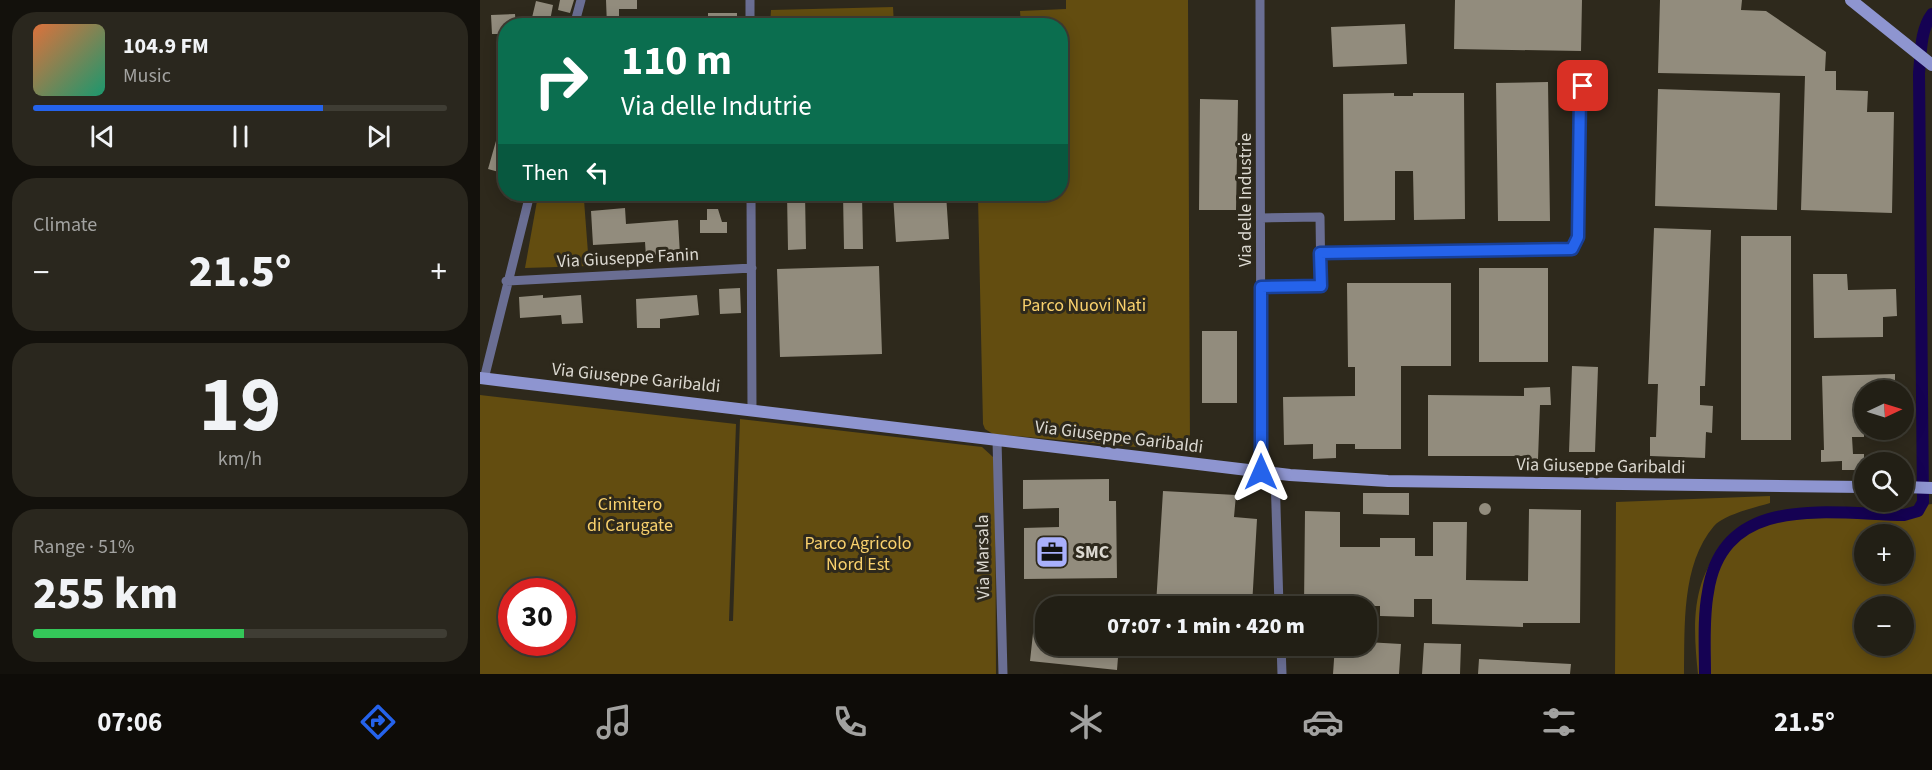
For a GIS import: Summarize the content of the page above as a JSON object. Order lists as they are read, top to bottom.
{
  "streets": {
    "street": [
      "Via delle Industrie",
      "Via Giuseppe Fanin",
      "Via Giuseppe Garibaldi",
      "Via Marsala"
    ]
  },
  "crossings": [
    ["Via delle Industrie", "Via Giuseppe Garibaldi"],
    ["Via Giuseppe Garibaldi", "Via Marsala"]
  ],
  "parks": ["Parco Nuovi Nati", "Cimitero di Carugate", "Parco Agricolo Nord Est"],
  "places": {
    "office": ["SMC"]
  },
  "north": "right",
  "page": {
    "turn": ["110 m", "Via delle Indutrie"],
    "song": ["104.9 FM", "Music"],
    "then": "Then",
    "tile": [
      "Climate",
      ["19", "km/h"],
      ["Range · 51%", "255 km"]
    ],
    "heat": ["−", "21.5°", "+"],
    "map_buttons": ["+", "−"],
    "limit": "30",
    "trip": "07:07 · 1 min · 420 m",
    "tabs": ["07:06", "21.5°"]
  }
}
